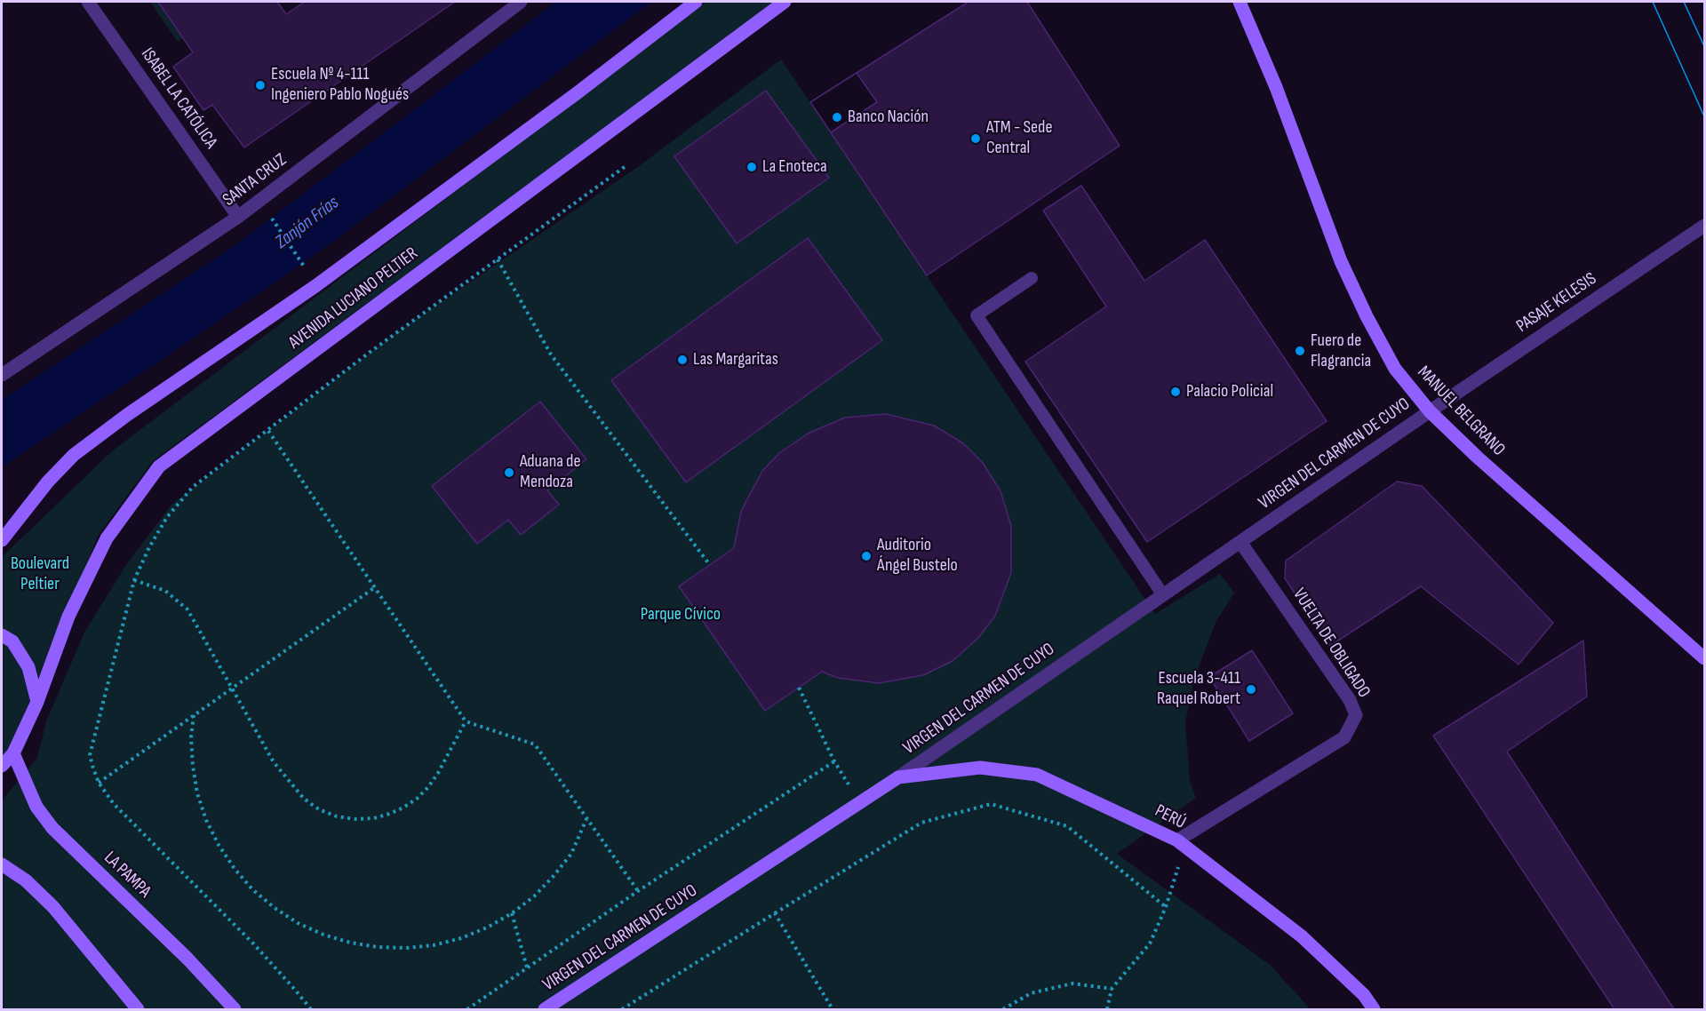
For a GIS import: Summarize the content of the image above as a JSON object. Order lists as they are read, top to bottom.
{
  "streets": {
    "main road": [
      "AVENIDA LUCIANO PELTIER",
      "MANUEL BELGRANO",
      "VIRGEN DEL CARMEN DE CUYO",
      "PERÚ",
      "LA PAMPA"
    ],
    "street": [
      "ISABEL LA CATÓLICA",
      "SANTA CRUZ",
      "PASAJE KELESIS",
      "VUELTA DE OBLIGADO"
    ]
  },
  "crossings": [
    ["ISABEL LA CATÓLICA", "SANTA CRUZ"],
    ["AVENIDA LUCIANO PELTIER", "LA PAMPA"],
    ["PASAJE KELESIS", "MANUEL BELGRANO"],
    ["PASAJE KELESIS", "VIRGEN DEL CARMEN DE CUYO"],
    ["MANUEL BELGRANO", "VIRGEN DEL CARMEN DE CUYO"],
    ["VIRGEN DEL CARMEN DE CUYO", "VUELTA DE OBLIGADO"],
    ["VIRGEN DEL CARMEN DE CUYO", "PERÚ"],
    ["VUELTA DE OBLIGADO", "PERÚ"]
  ],
  "water": ["Zanjón Frías"],
  "parks": ["Boulevard Peltier", "Parque Cívico"],
  "places": [
    "Escuela Nº 4-111 Ingeniero Pablo Nogués",
    "Banco Nación",
    "ATM - Sede Central",
    "La Enoteca",
    "Fuero de Flagrancia",
    "Las Margaritas",
    "Palacio Policial",
    "Aduana de Mendoza",
    "Auditorio Ángel Bustelo",
    "Escuela 3-411 Raquel Robert"
  ]
}
